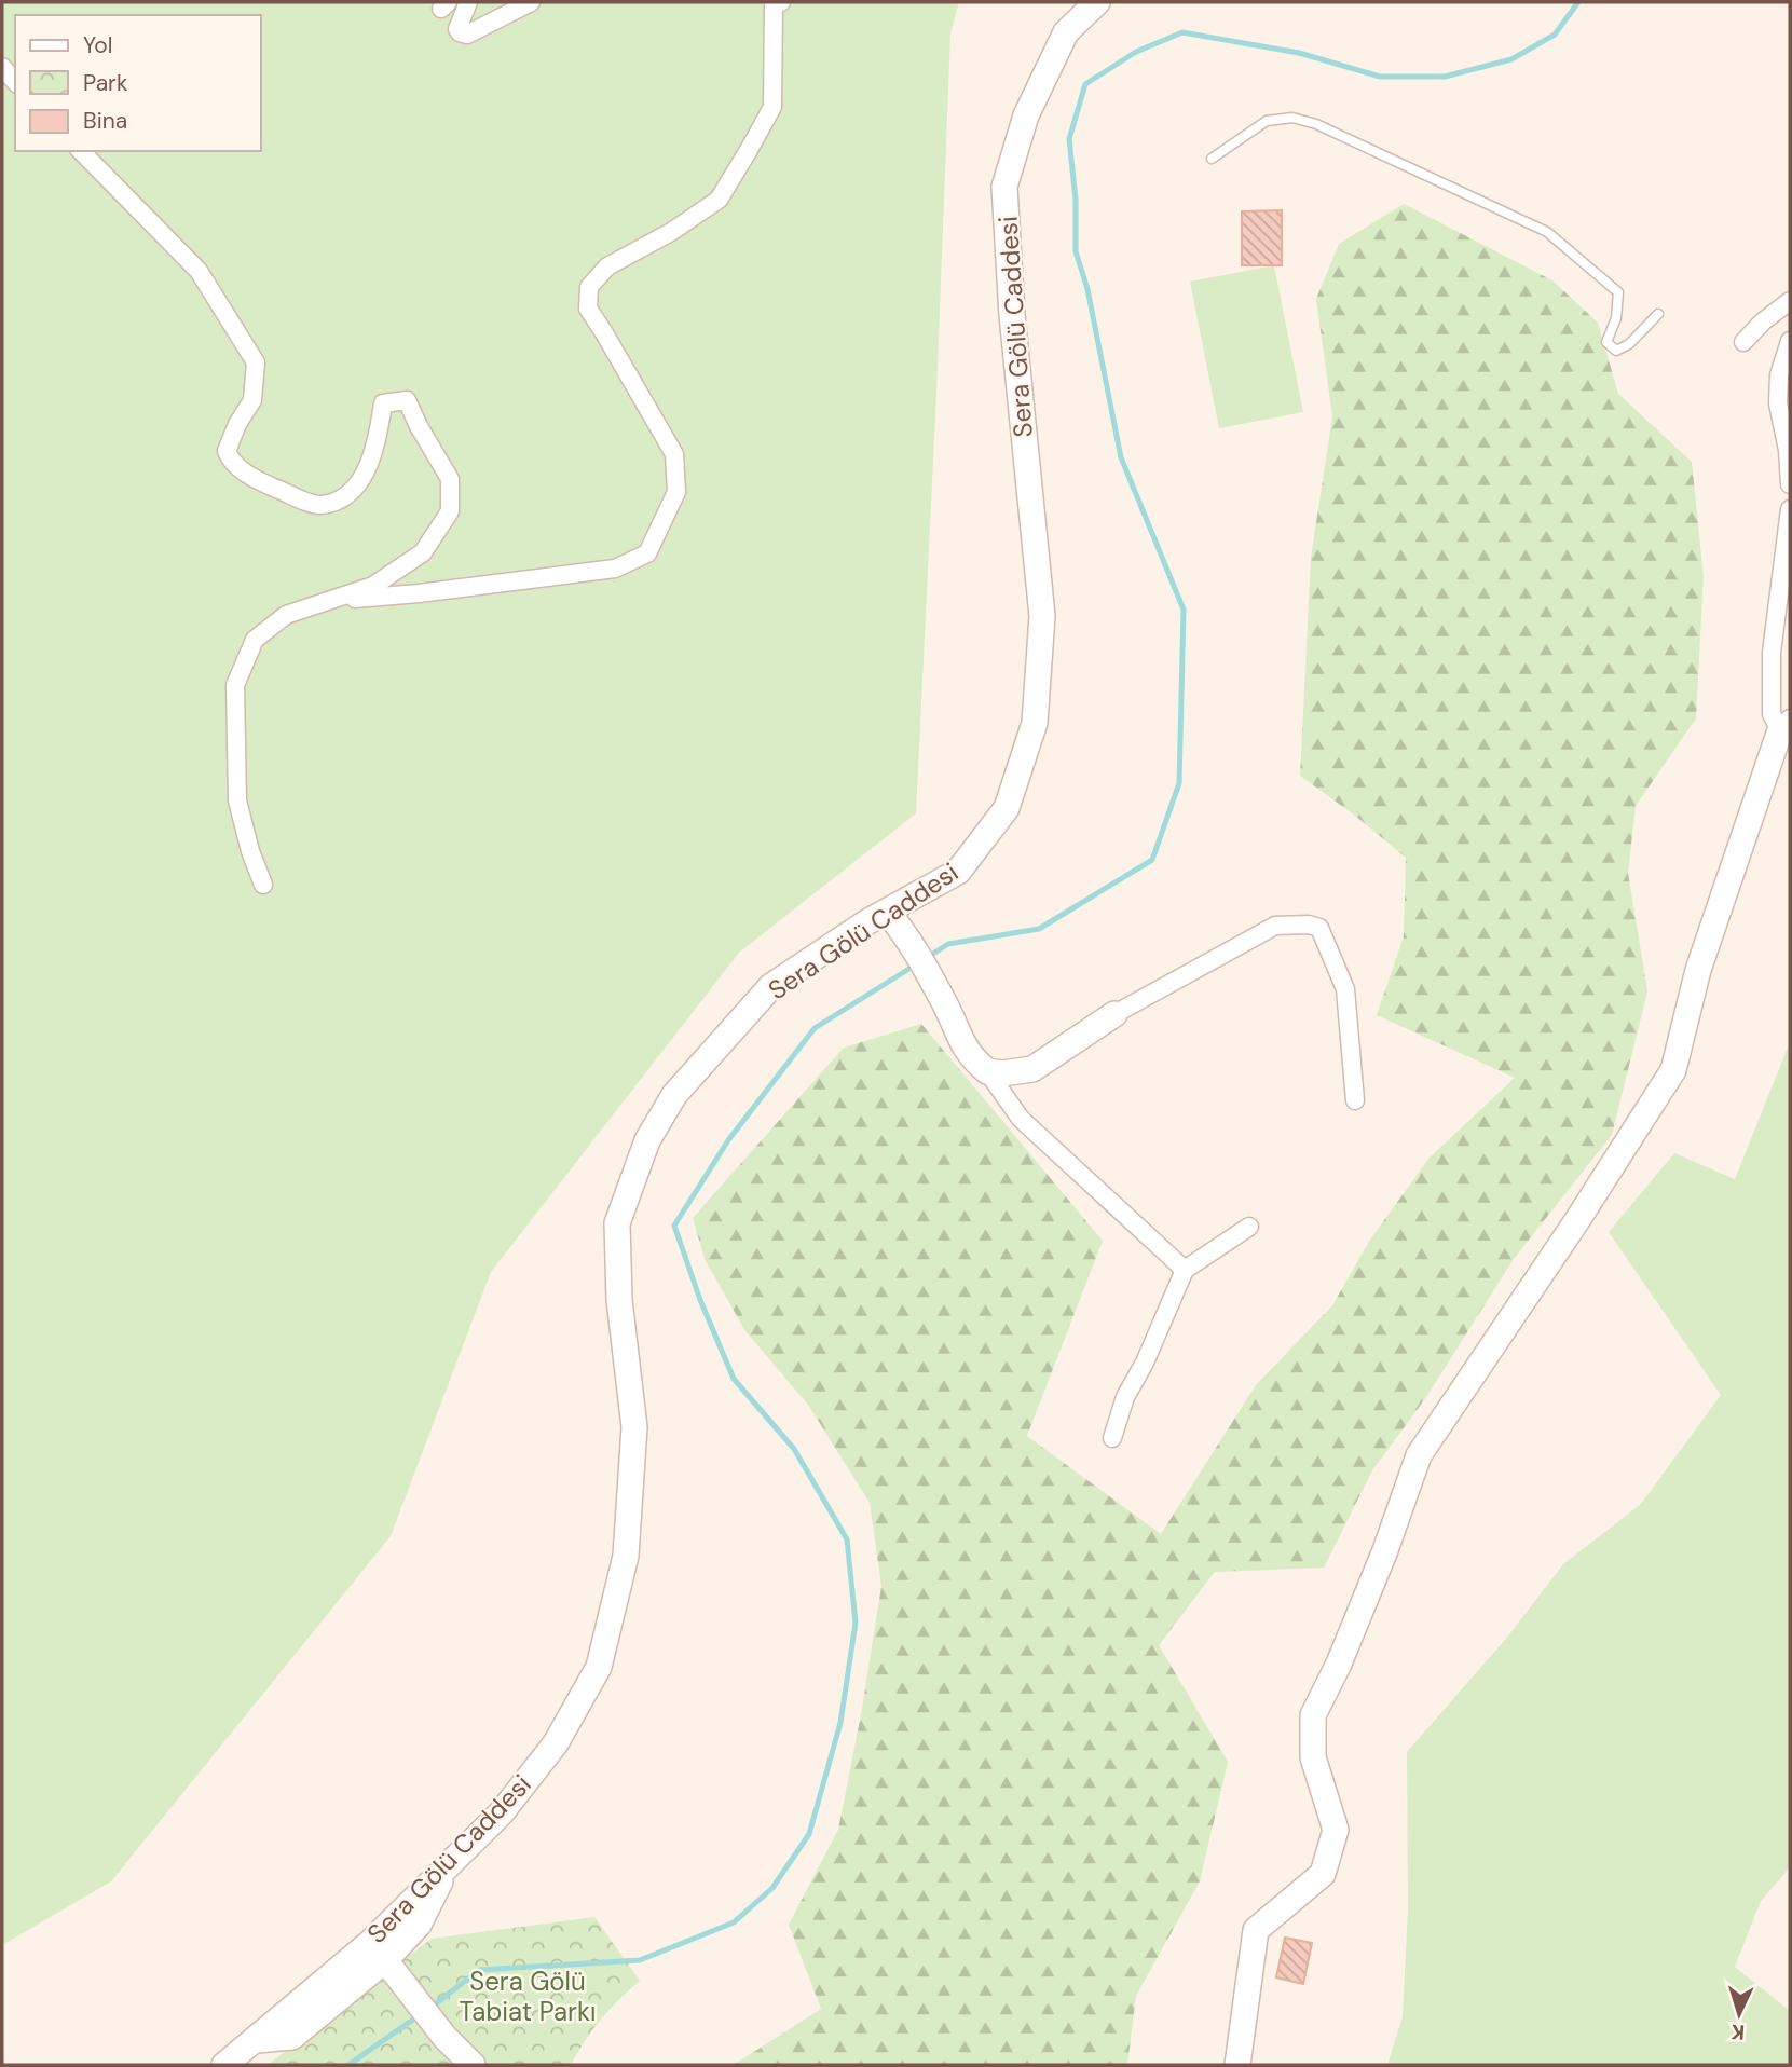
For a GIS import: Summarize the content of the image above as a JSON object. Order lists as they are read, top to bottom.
{
  "streets": {
    "main road": ["Sera Gölü Caddesi"]
  },
  "parks": ["Sera Gölü Tabiat Parkı"],
  "legend": ["Yol", "Park", "Bina"],
  "north": "bottom"
}
